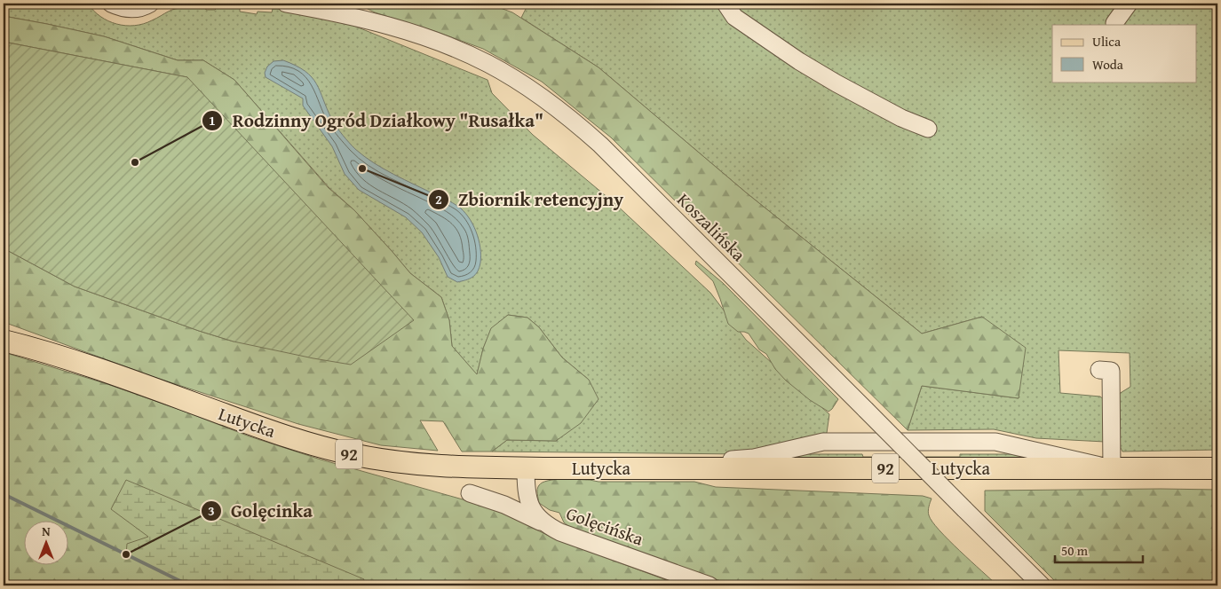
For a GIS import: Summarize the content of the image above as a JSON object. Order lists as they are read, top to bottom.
{
  "streets": {
    "main road": ["Lutycka", "92"],
    "street": ["Koszalińska", "Golęcińska"]
  },
  "crossings": [
    ["Lutycka", "Golęcińska"]
  ],
  "places": ["Rodzinny Ogród Działkowy \"Rusałka\"", "Zbiornik retencyjny", "Golęcinka"],
  "legend": ["Ulica", "Woda"],
  "scale_bar": "50 m",
  "north": "top"
}
